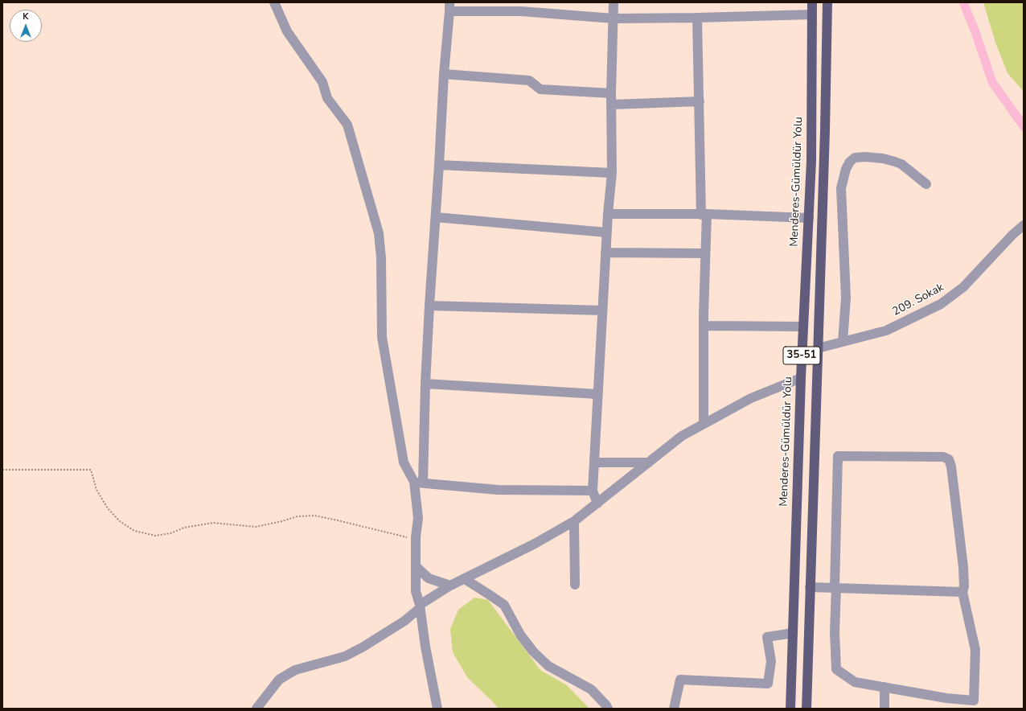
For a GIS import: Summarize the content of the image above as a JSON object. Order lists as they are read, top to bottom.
{
  "streets": {
    "main road": ["Menderes-Gümüldür Yolu", "35-51"],
    "street": ["209. Sokak"]
  },
  "crossings": [
    ["209. Sokak", "35-51"]
  ],
  "north": "top"
}
